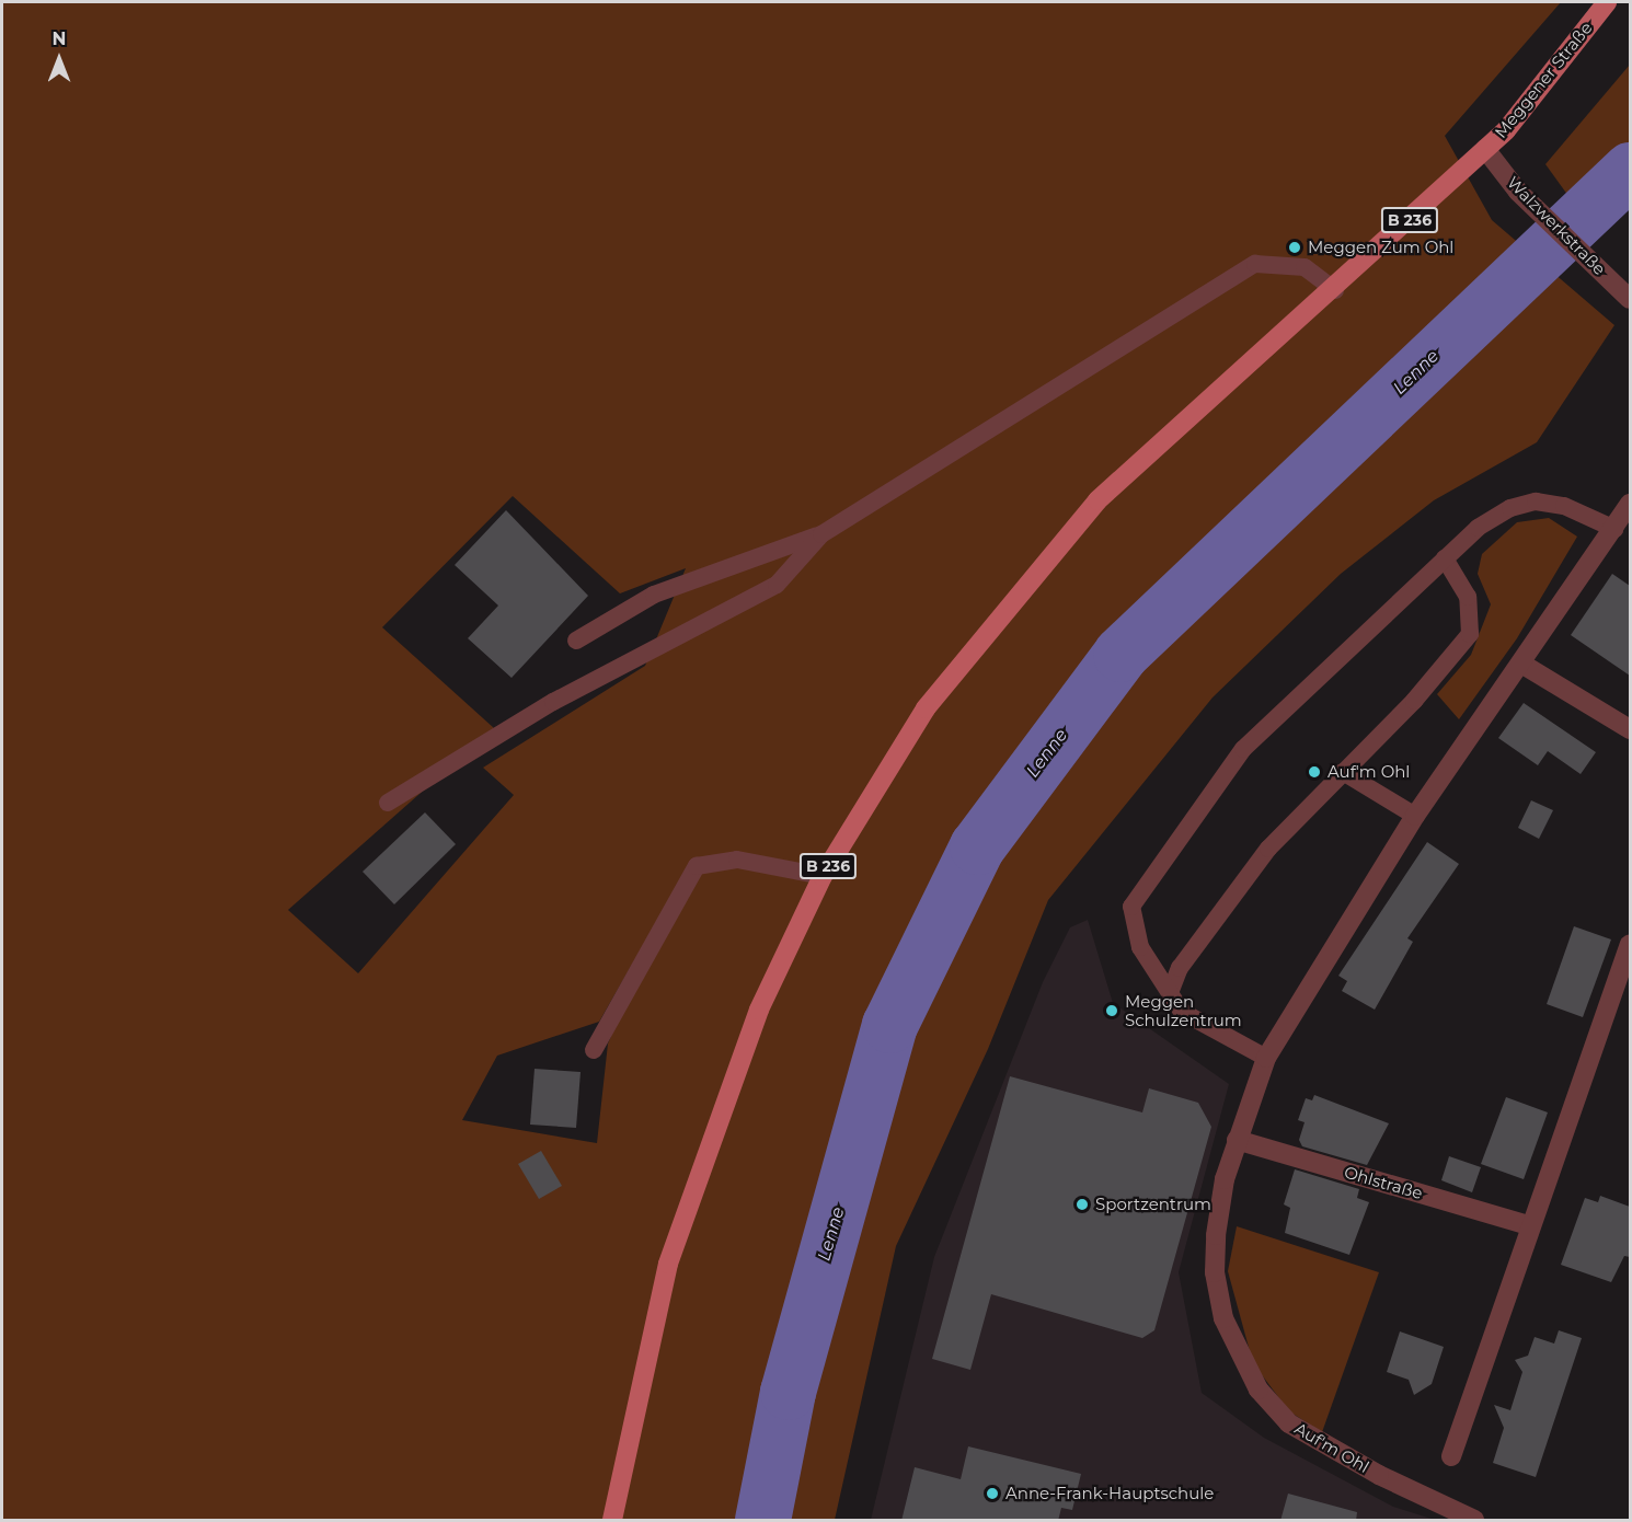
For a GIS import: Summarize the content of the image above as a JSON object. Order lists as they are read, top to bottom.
{
  "streets": {
    "main road": ["Meggener Straße", "B 236"],
    "street": ["Walzwerkstraße", "Ohlstraße", "Auf'm Ohl"]
  },
  "crossings": [
    ["Meggener Straße", "B 236"],
    ["Meggener Straße", "Walzwerkstraße"],
    ["Ohlstraße", "Auf'm Ohl"]
  ],
  "water": ["Lenne"],
  "places": [
    "Meggen Zum Ohl",
    "Auf'm Ohl",
    "Meggen Schulzentrum",
    "Sportzentrum",
    "Anne-Frank-Hauptschule"
  ],
  "north": "top"
}
